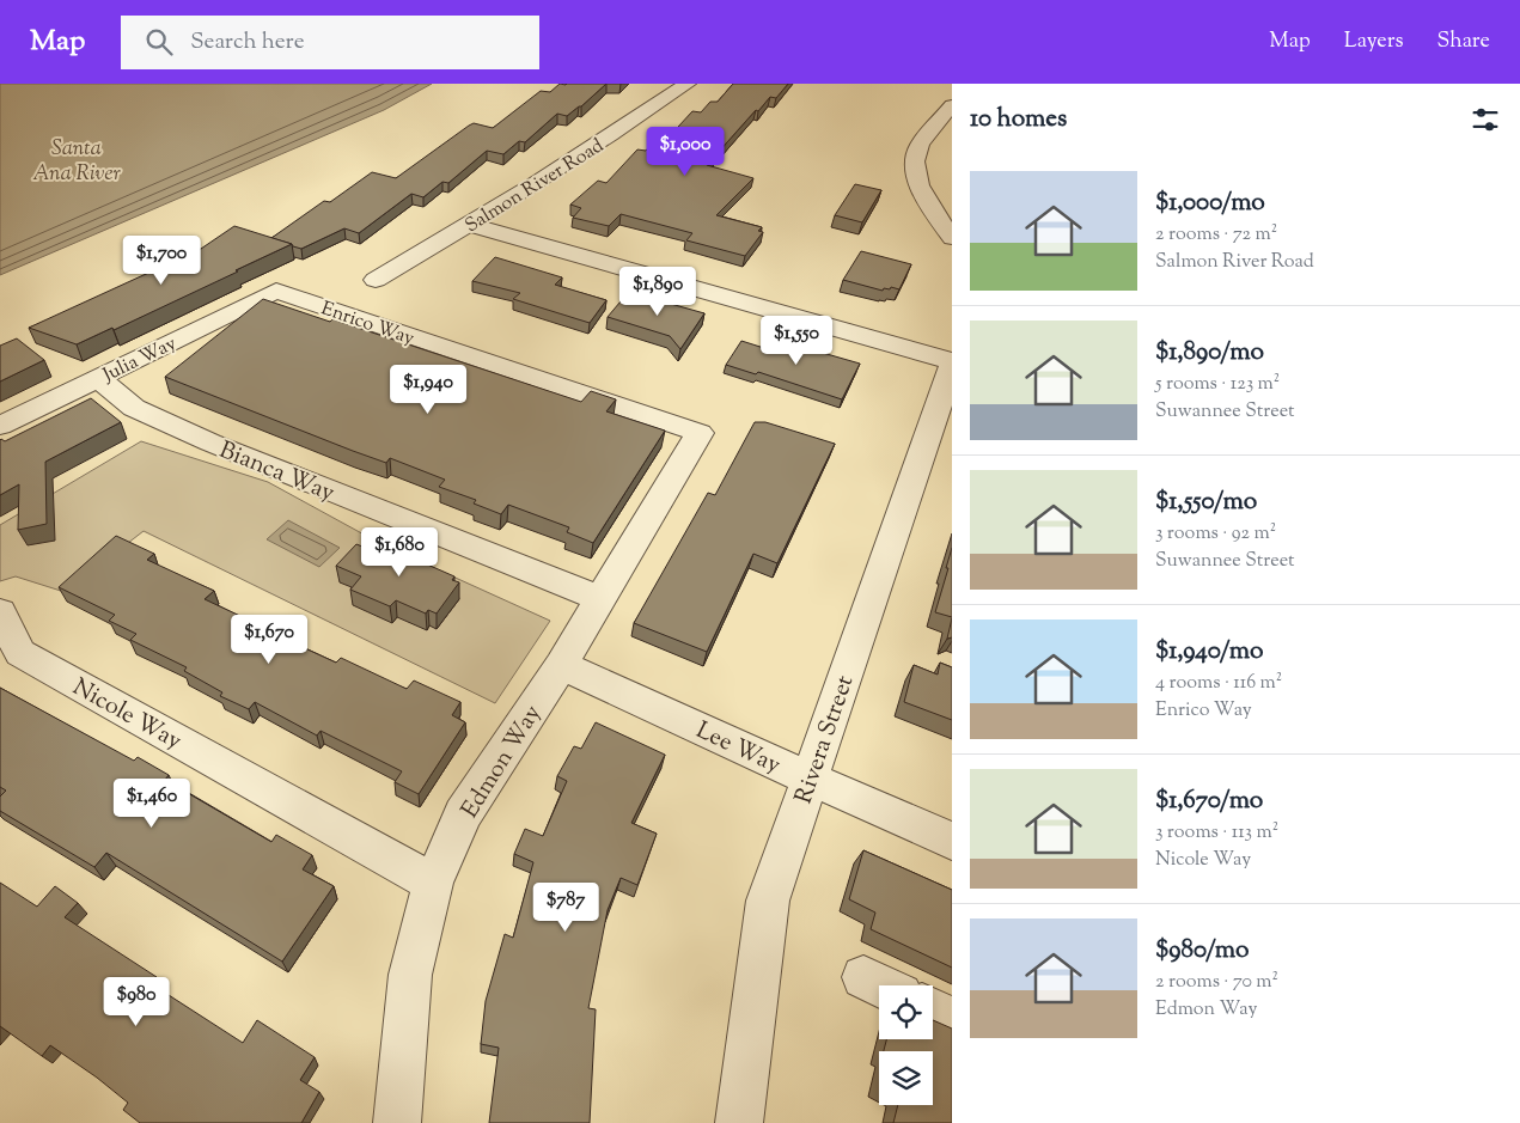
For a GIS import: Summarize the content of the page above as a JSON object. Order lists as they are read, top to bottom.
{
  "streets": {
    "street": [
      "Salmon River Road",
      "Enrico Way",
      "Julia Way",
      "Bianca Way",
      "Nicole Way",
      "Rivera Street",
      "Lee Way",
      "Edmon Way"
    ]
  },
  "crossings": [
    ["Enrico Way", "Julia Way"],
    ["Enrico Way", "Edmon Way"],
    ["Julia Way", "Bianca Way"],
    ["Bianca Way", "Edmon Way"],
    ["Nicole Way", "Edmon Way"],
    ["Rivera Street", "Lee Way"],
    ["Lee Way", "Edmon Way"]
  ],
  "water": ["Santa Ana River"],
  "page": {
    "header": "Map",
    "search": "Search here",
    "nav": ["Map", "Layers", "Share"],
    "heading": "10 homes",
    "price": [
      "$1,000",
      "$1,700",
      "$1,890",
      "$1,550",
      "$1,940",
      "$1,680",
      "$1,670",
      "$1,460",
      "$787",
      "$980"
    ],
    "list": [
      {
        "name": "$1,000/mo",
        "note": "2 rooms · 72 m² · Salmon River Road"
      },
      {
        "name": "$1,890/mo",
        "note": "5 rooms · 123 m² · Suwannee Street"
      },
      {
        "name": "$1,550/mo",
        "note": "3 rooms · 92 m² · Suwannee Street"
      },
      {
        "name": "$1,940/mo",
        "note": "4 rooms · 116 m² · Enrico Way"
      },
      {
        "name": "$1,670/mo",
        "note": "3 rooms · 113 m² · Nicole Way"
      },
      {
        "name": "$980/mo",
        "note": "2 rooms · 70 m² · Edmon Way"
      }
    ]
  }
}
